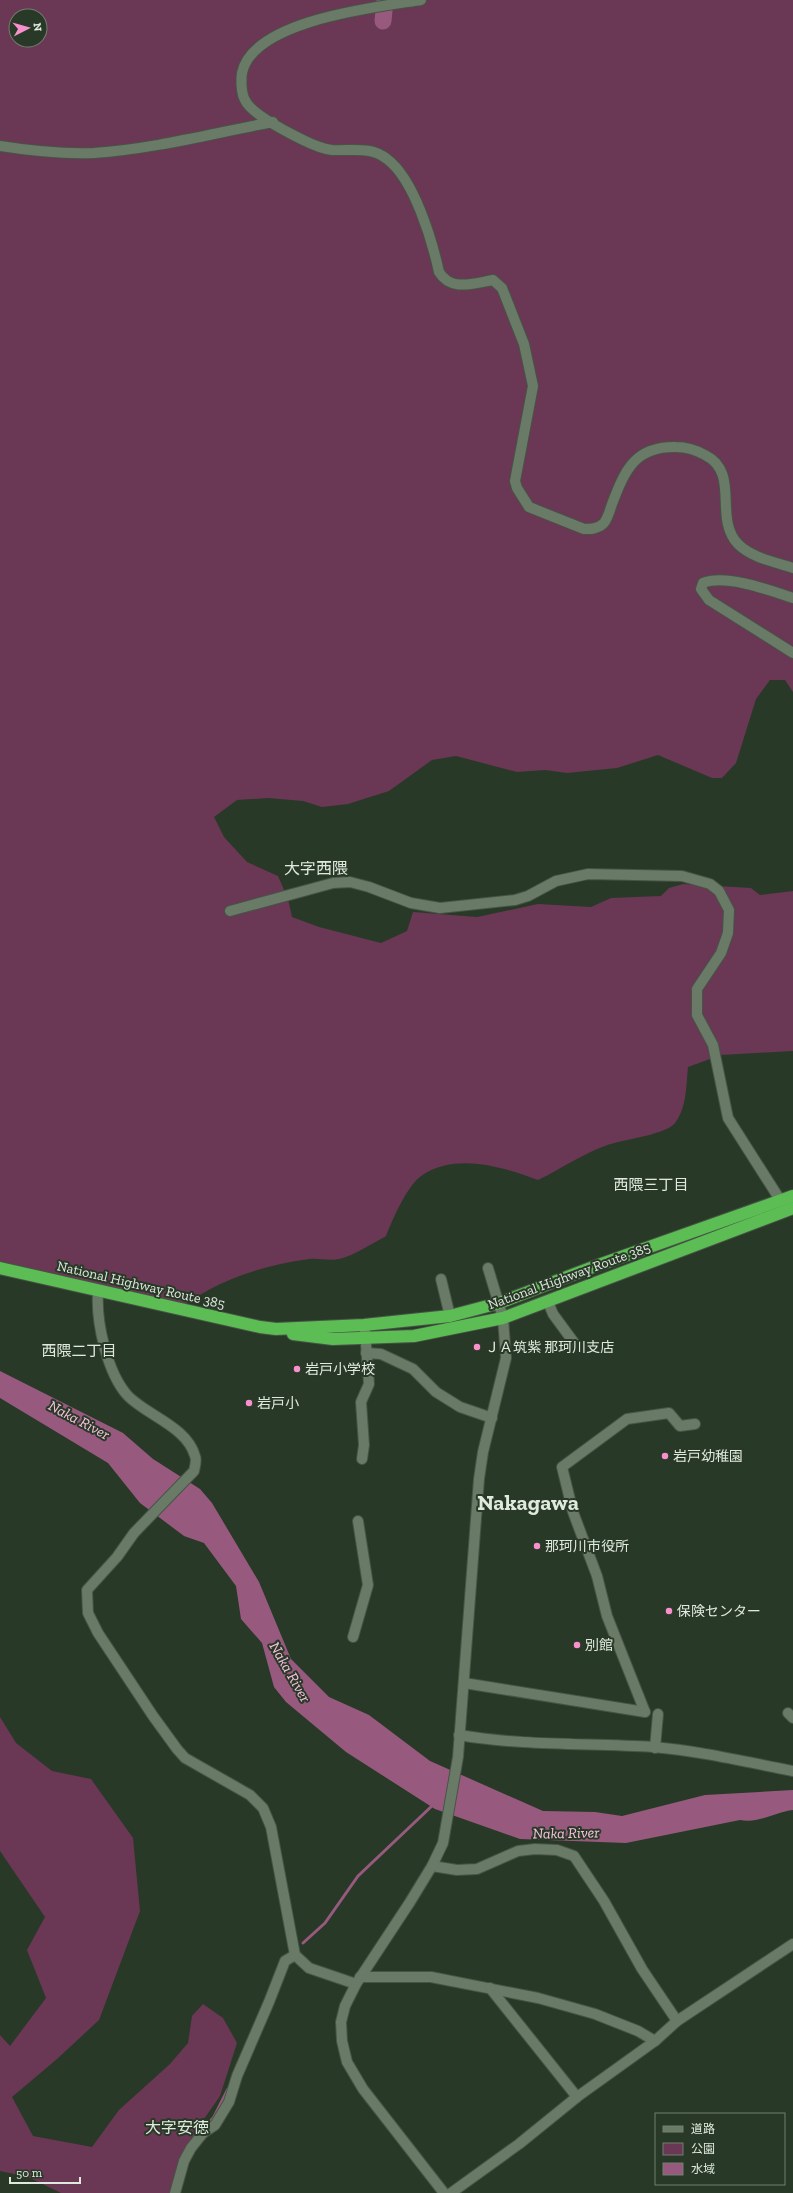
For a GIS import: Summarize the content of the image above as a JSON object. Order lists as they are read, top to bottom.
{
  "streets": {
    "highway": ["National Highway Route 385"]
  },
  "districts": [
    "大字西隈",
    "西隈三丁目",
    "西隈二丁目",
    "Nakagawa",
    "大字安徳"
  ],
  "water": ["Naka River"],
  "places": [
    "ＪＡ筑紫 那珂川支店",
    "岩戸小学校",
    "岩戸小",
    "岩戸幼稚園",
    "那珂川市役所",
    "保険センター",
    "別館"
  ],
  "legend": ["道路", "公園", "水域"],
  "scale_bar": "50 m",
  "north": "right"
}
